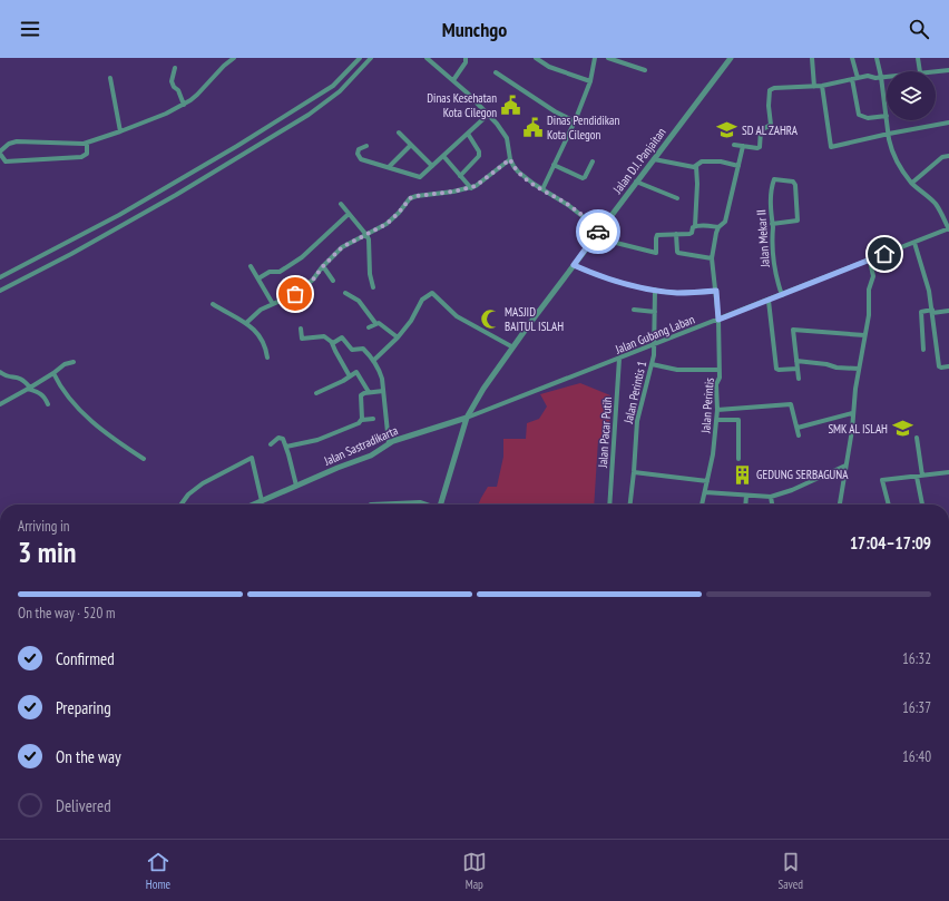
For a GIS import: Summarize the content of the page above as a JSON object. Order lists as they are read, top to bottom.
{
  "streets": {
    "street": [
      "Jalan D.I. Panjaitan",
      "Jalan Mekar II",
      "Jalan Gubang Laban",
      "Jalan Perintis 1",
      "Jalan Perintis",
      "Jalan Pacar Putih",
      "Jalan Sastradikarta"
    ]
  },
  "crossings": [
    ["Jalan D.I. Panjaitan", "Jalan Gubang Laban"],
    ["Jalan D.I. Panjaitan", "Jalan Sastradikarta"],
    ["Jalan Mekar II", "Jalan Gubang Laban"],
    ["Jalan Gubang Laban", "Jalan Perintis 1"],
    ["Jalan Gubang Laban", "Jalan Perintis"],
    ["Jalan Gubang Laban", "Jalan Pacar Putih"],
    ["Jalan Gubang Laban", "Jalan Sastradikarta"]
  ],
  "places": {
    "public building": ["Dinas Kesehatan Kota Cilegon", "Dinas Pendidikan Kota Cilegon"],
    "school or university": ["SD AL ZAHRA", "SMK AL ISLAH"],
    "mosque": ["MASJID BAITUL ISLAH"],
    "building": ["GEDUNG SERBAGUNA"]
  },
  "page": {
    "header": "Munchgo",
    "heading": ["3 min", "Arriving in", "17:04–17:09"],
    "bar": "On the way · 520 m",
    "list": [
      ["Confirmed", "16:32"],
      ["Preparing", "16:37"],
      ["On the way", "16:40"],
      "Delivered"
    ],
    "tabs": ["Home", "Map", "Saved"]
  }
}
